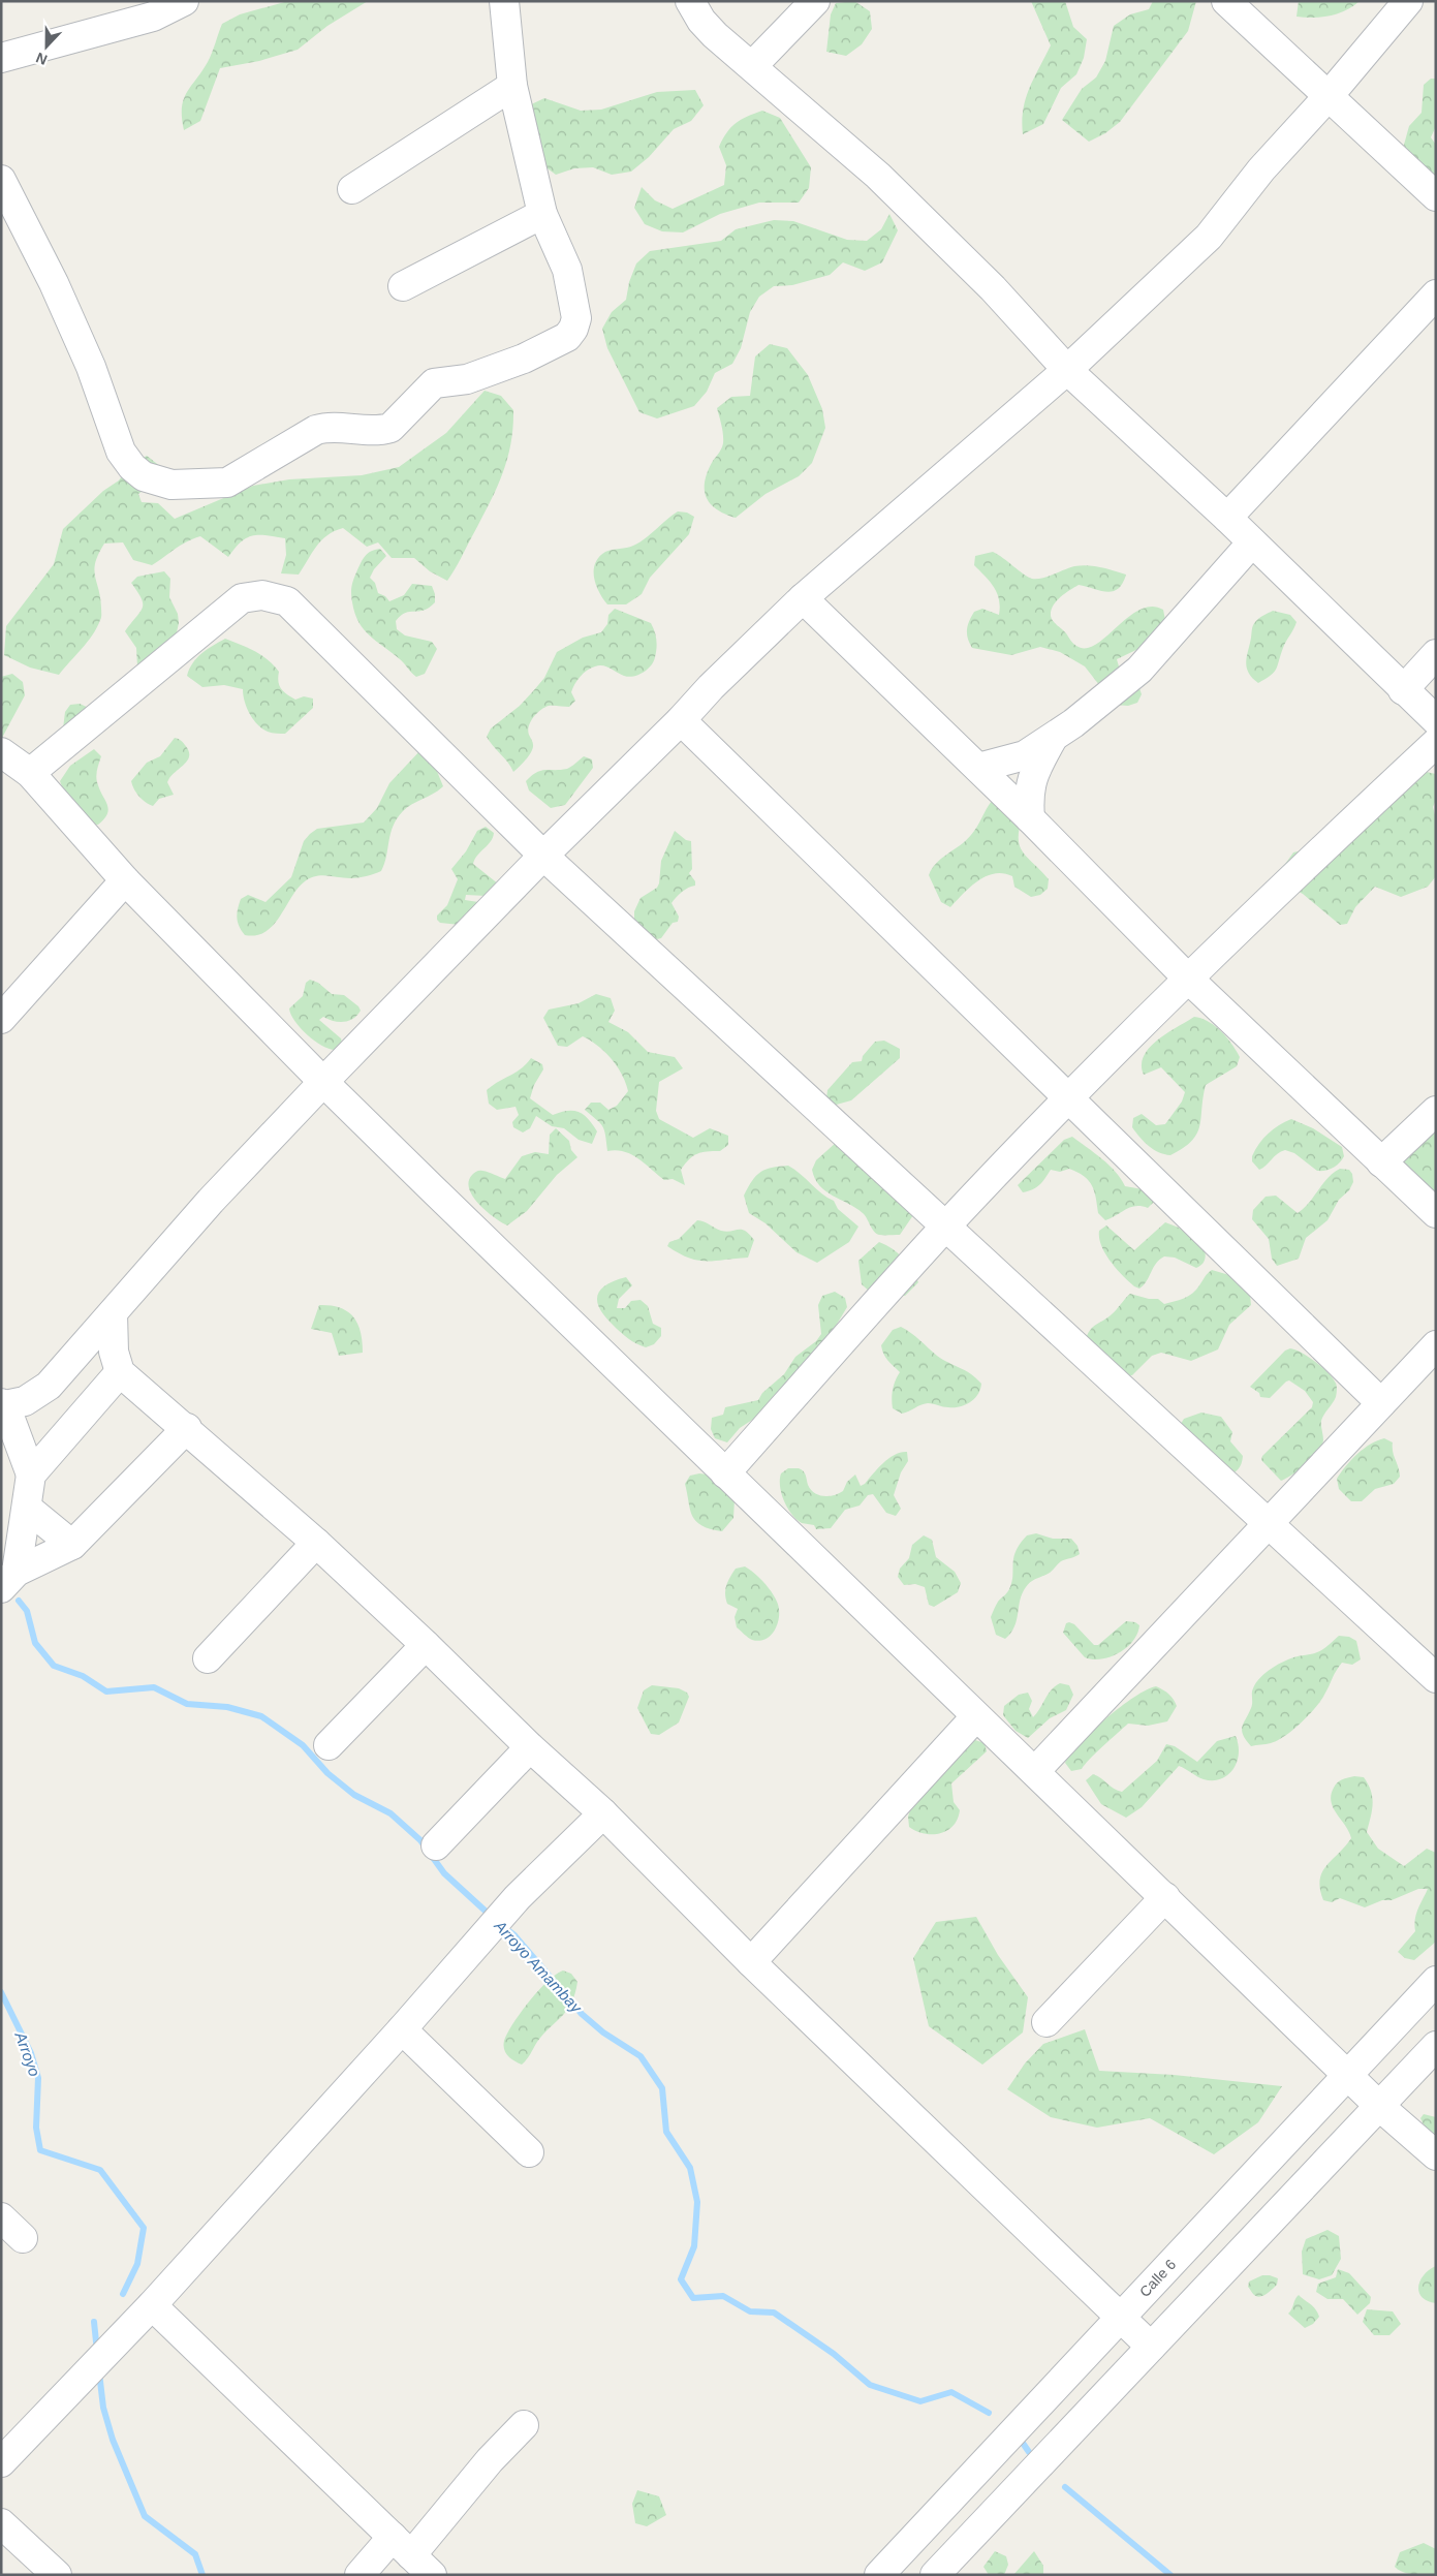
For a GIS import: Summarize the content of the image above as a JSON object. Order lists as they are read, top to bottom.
{
  "streets": {
    "street": ["Calle 6"]
  },
  "water": ["Arroyo Amambay", "Arroyo"],
  "north": "bottom"
}
